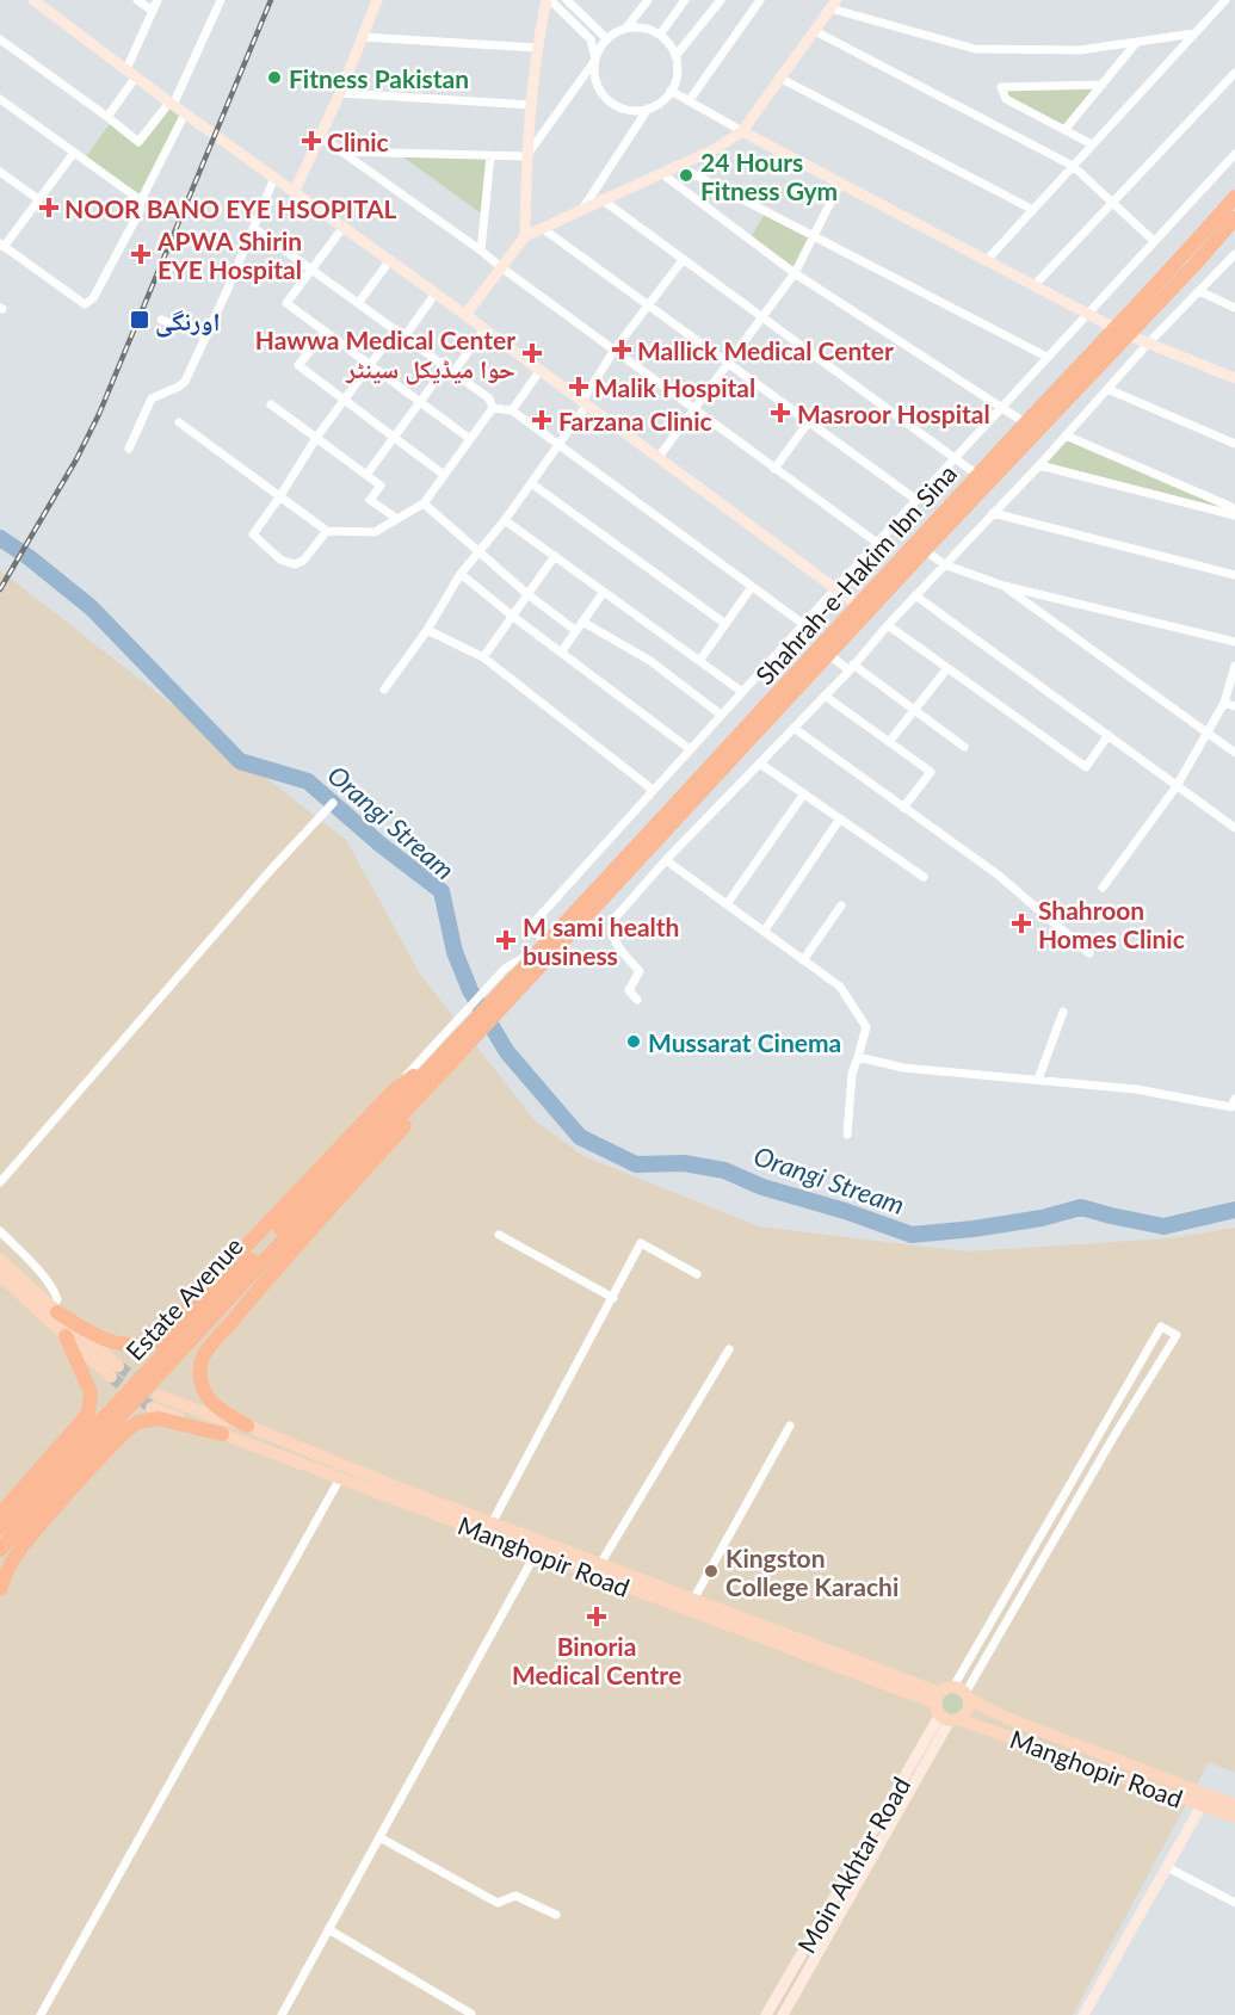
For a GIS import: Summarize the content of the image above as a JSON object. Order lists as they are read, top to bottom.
{
  "streets": {
    "highway": ["Shahrah-e-Hakim Ibn Sina", "Estate Avenue"],
    "main road": ["Manghopir Road"],
    "street": ["Moin Akhtar Road"]
  },
  "crossings": [
    ["Manghopir Road", "Moin Akhtar Road"]
  ],
  "water": ["Orangi Stream"],
  "places": {
    "other": [
      "Fitness Pakistan",
      "24 Hours Fitness Gym",
      "Mussarat Cinema",
      "Kingston College Karachi"
    ],
    "health": [
      "Clinic",
      "NOOR BANO EYE HSOPITAL",
      "APWA Shirin EYE Hospital",
      "Mallick Medical Center",
      "Hawwa Medical Center حوا میڈیکل سینٹر",
      "Malik Hospital",
      "Masroor Hospital",
      "Farzana Clinic",
      "Shahroon Homes Clinic",
      "M sami health business",
      "Binoria Medical Centre"
    ],
    "transit": ["اورنگی"]
  }
}
